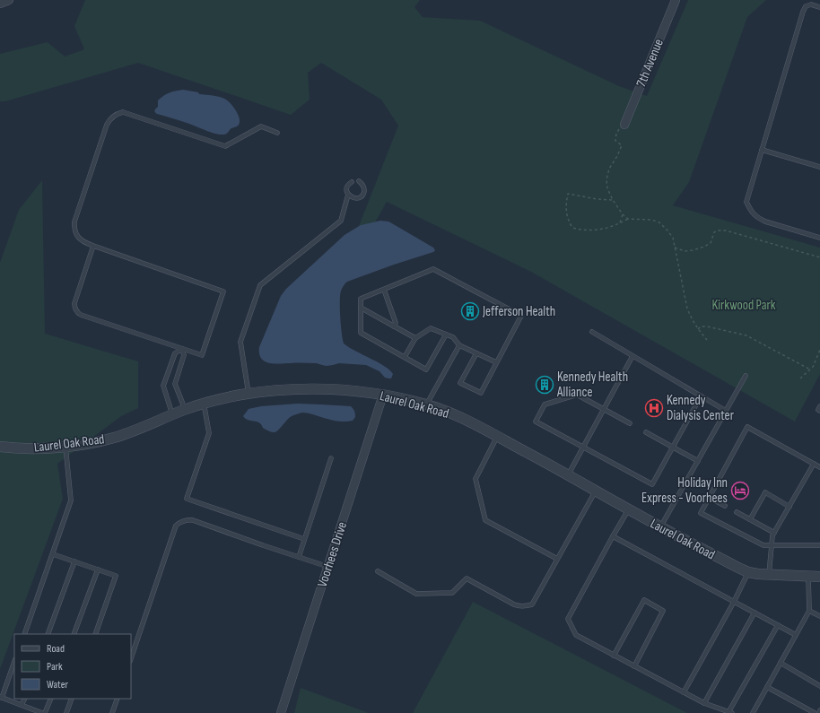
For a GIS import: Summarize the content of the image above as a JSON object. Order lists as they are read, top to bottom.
{
  "streets": {
    "street": ["7th Avenue", "Laurel Oak Road", "Voorhees Drive"]
  },
  "crossings": [
    ["Laurel Oak Road", "Voorhees Drive"]
  ],
  "parks": ["Kirkwood Park"],
  "places": {
    "building": ["Jefferson Health", "Kennedy Health Alliance"],
    "hospital": ["Kennedy Dialysis Center"],
    "hotel": ["Holiday Inn Express - Voorhees"]
  },
  "legend": ["Road", "Park", "Water"]
}
